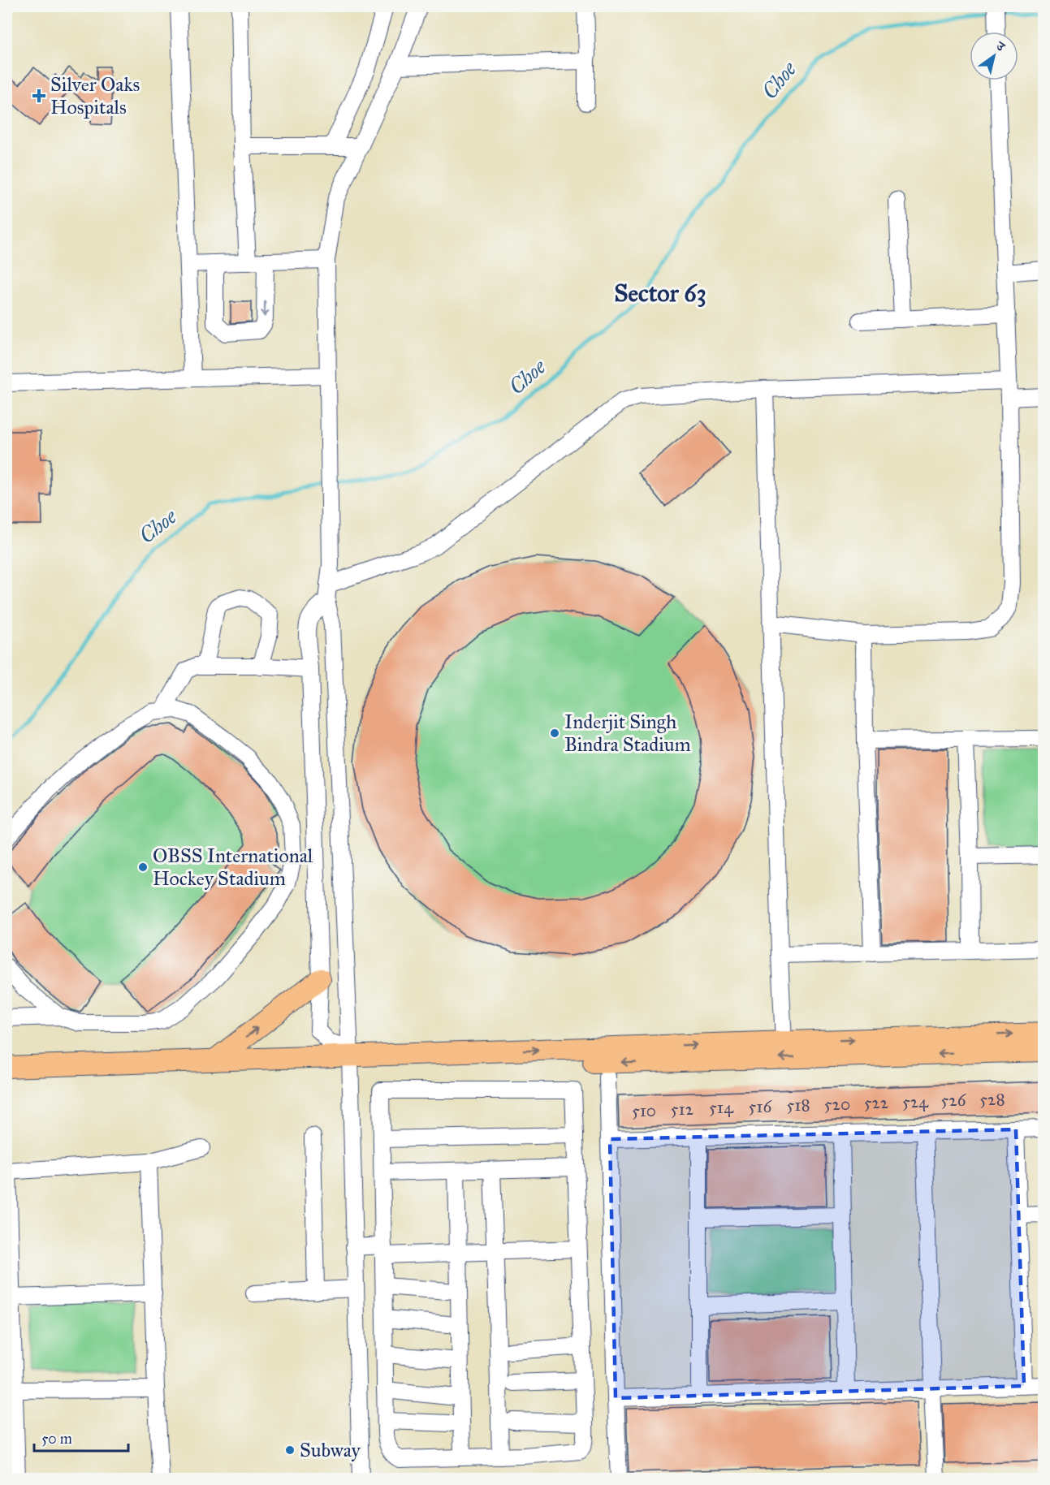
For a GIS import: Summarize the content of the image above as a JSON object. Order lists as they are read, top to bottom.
{
  "districts": ["Sector 63"],
  "water": ["Choe"],
  "places": {
    "health": ["Silver Oaks Hospitals"],
    "other": ["Inderjit Singh Bindra Stadium", "OBSS International Hockey Stadium", "Subway"]
  },
  "house_numbers": [
    "528",
    "526",
    "524",
    "522",
    "520",
    "518",
    "516",
    "514",
    "512",
    "510"
  ],
  "scale_bar": "50 m",
  "north": "top right"
}
